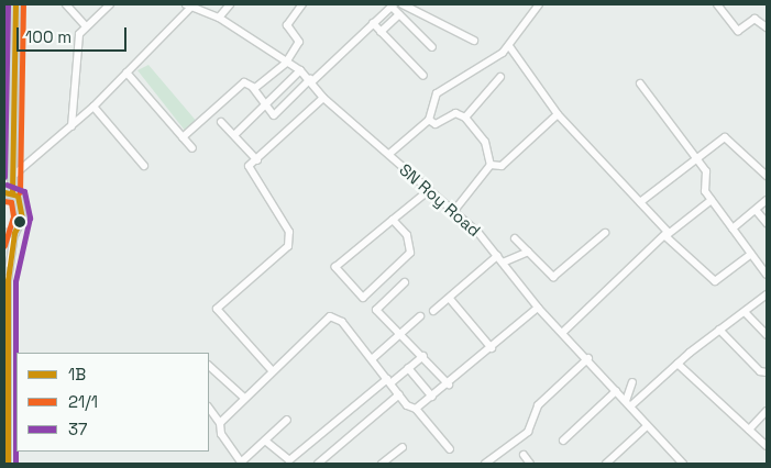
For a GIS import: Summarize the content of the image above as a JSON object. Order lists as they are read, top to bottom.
{
  "streets": {
    "street": ["SN Roy Road"]
  },
  "lines": ["transit line 1B", "transit line 21/1", "transit line 37"],
  "legend": ["1B", "21/1", "37"],
  "scale_bar": "100 m"
}
